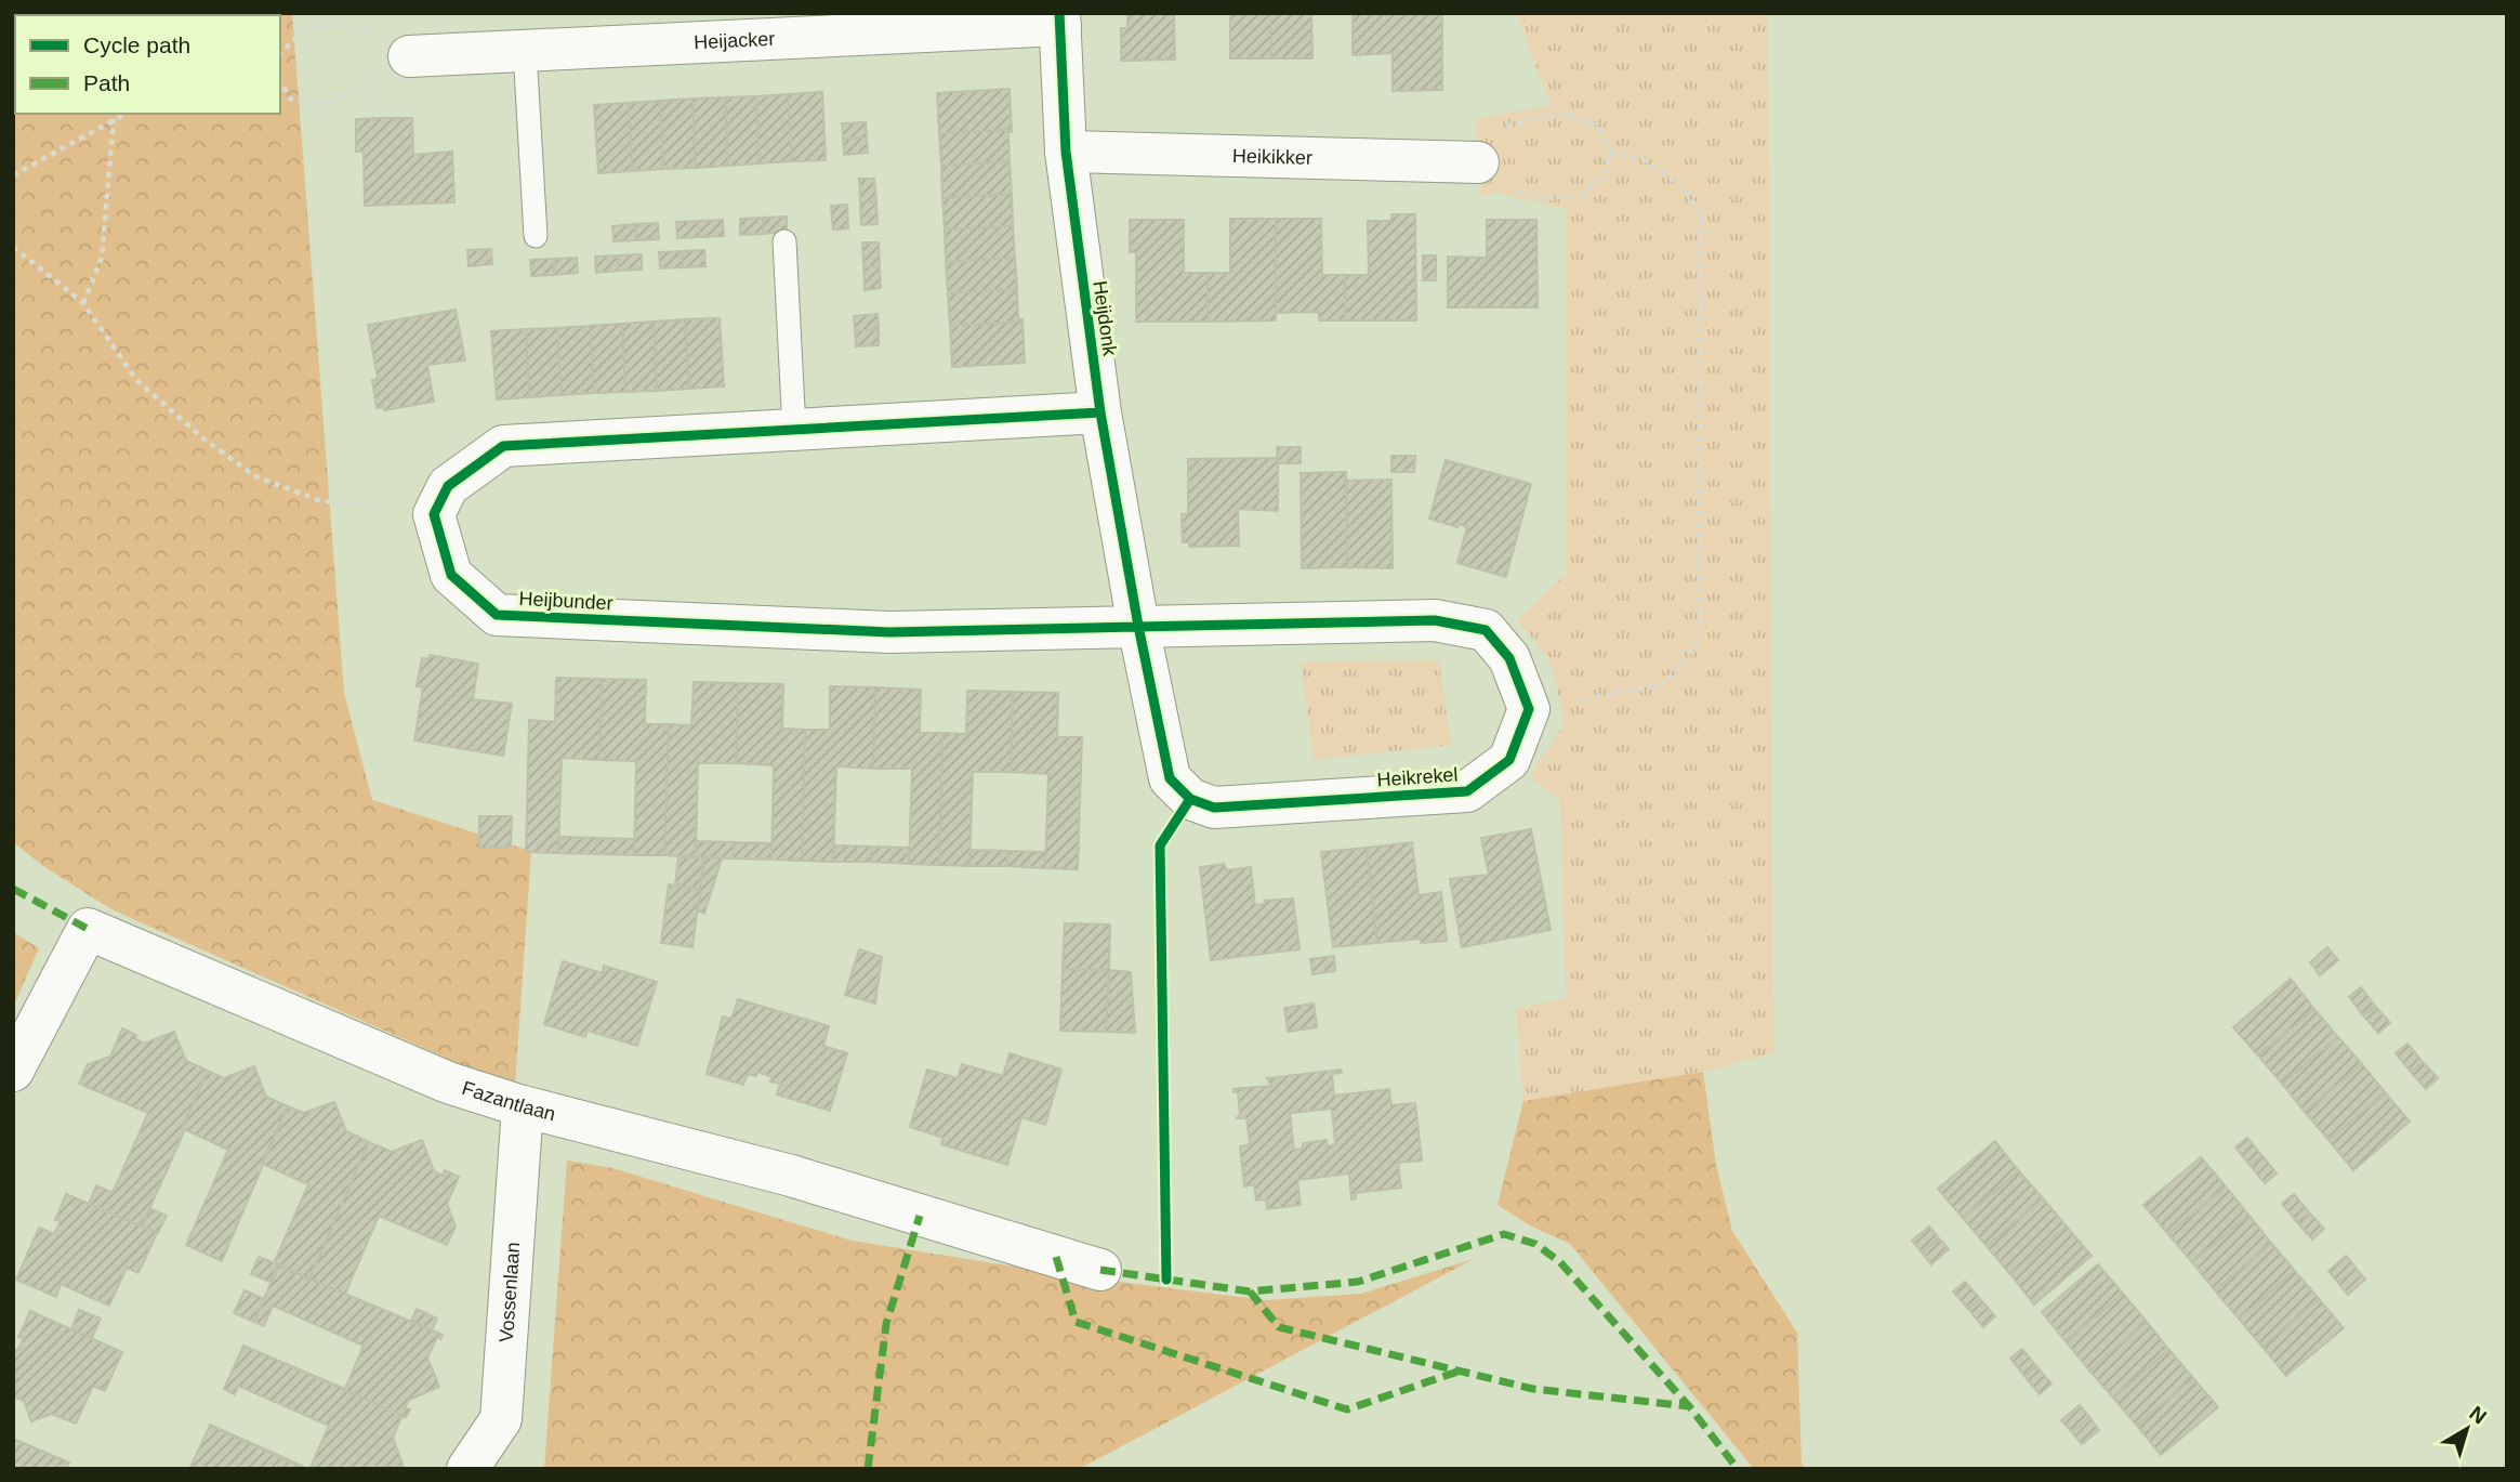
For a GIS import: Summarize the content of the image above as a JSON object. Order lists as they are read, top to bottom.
{
  "streets": {
    "street": [
      "Heijacker",
      "Heikikker",
      "Heijdonk",
      "Heijbunder",
      "Heikrekel",
      "Fazantlaan",
      "Vossenlaan"
    ]
  },
  "crossings": [
    ["Heijacker", "Heijdonk"],
    ["Heikikker", "Heijdonk"],
    ["Heijdonk", "Heijbunder"],
    ["Heijdonk", "Heikrekel"],
    ["Heijbunder", "Heikrekel"],
    ["Fazantlaan", "Vossenlaan"]
  ],
  "legend": ["Cycle path", "Path"],
  "north": "top right"
}
